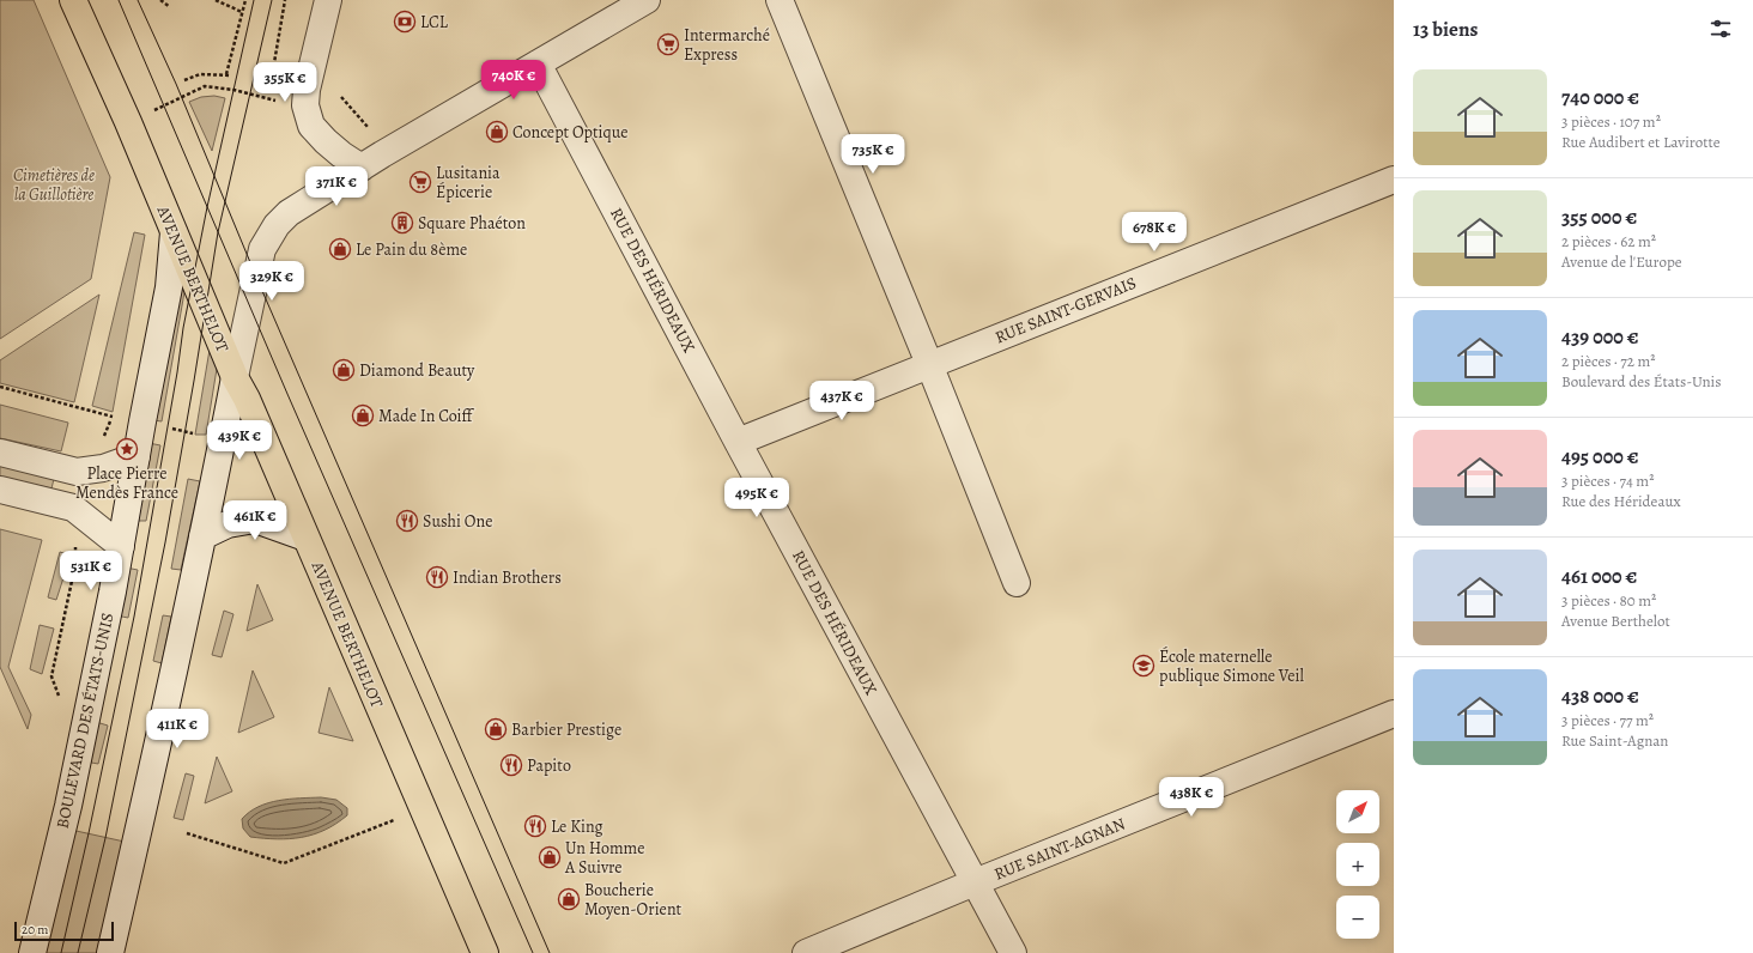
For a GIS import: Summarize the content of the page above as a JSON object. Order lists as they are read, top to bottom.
{
  "streets": {
    "main road": ["AVENUE BERTHELOT"],
    "street": [
      "RUE DES HÉRIDEAUX",
      "RUE SAINT-GERVAIS",
      "BOULEVARD DES ÉTATS-UNIS",
      "RUE SAINT-AGNAN"
    ]
  },
  "crossings": [
    ["AVENUE BERTHELOT", "BOULEVARD DES ÉTATS-UNIS"],
    ["RUE DES HÉRIDEAUX", "RUE SAINT-GERVAIS"],
    ["RUE DES HÉRIDEAUX", "RUE SAINT-AGNAN"]
  ],
  "parks": ["Cimetières de la Guillotière"],
  "places": {
    "bank": ["LCL"],
    "supermarket": ["Intermarché Express", "Lusitania Épicerie"],
    "shop": [
      "Concept Optique",
      "Le Pain du 8ème",
      "Diamond Beauty",
      "Made In Coiff",
      "Barbier Prestige",
      "Un Homme A Suivre",
      "Boucherie Moyen-Orient"
    ],
    "building": ["Square Phaéton"],
    "place": ["Place Pierre Mendès France"],
    "restaurant": [
      "Sushi One",
      "Indian Brothers",
      "Papito",
      "Le King"
    ],
    "school or university": ["École maternelle publique Simone Veil"]
  },
  "scale_bar": "20 m",
  "north": "top right",
  "page": {
    "heading": "13 biens",
    "list": [
      {
        "name": "740 000 €",
        "note": "3 pièces · 107 m² · Rue Audibert et Lavirotte"
      },
      {
        "name": "355 000 €",
        "note": "2 pièces · 62 m² · Avenue de l'Europe"
      },
      {
        "name": "439 000 €",
        "note": "2 pièces · 72 m² · Boulevard des États-Unis"
      },
      {
        "name": "495 000 €",
        "note": "3 pièces · 74 m² · Rue des Hérideaux"
      },
      {
        "name": "461 000 €",
        "note": "3 pièces · 80 m² · Avenue Berthelot"
      },
      {
        "name": "438 000 €",
        "note": "3 pièces · 77 m² · Rue Saint-Agnan"
      }
    ],
    "price": [
      "740K €",
      "355K €",
      "735K €",
      "371K €",
      "678K €",
      "329K €",
      "437K €",
      "439K €",
      "495K €",
      "461K €",
      "531K €",
      "411K €",
      "438K €"
    ],
    "map_buttons": ["+", "−"],
    "scale": "20 m"
  }
}
